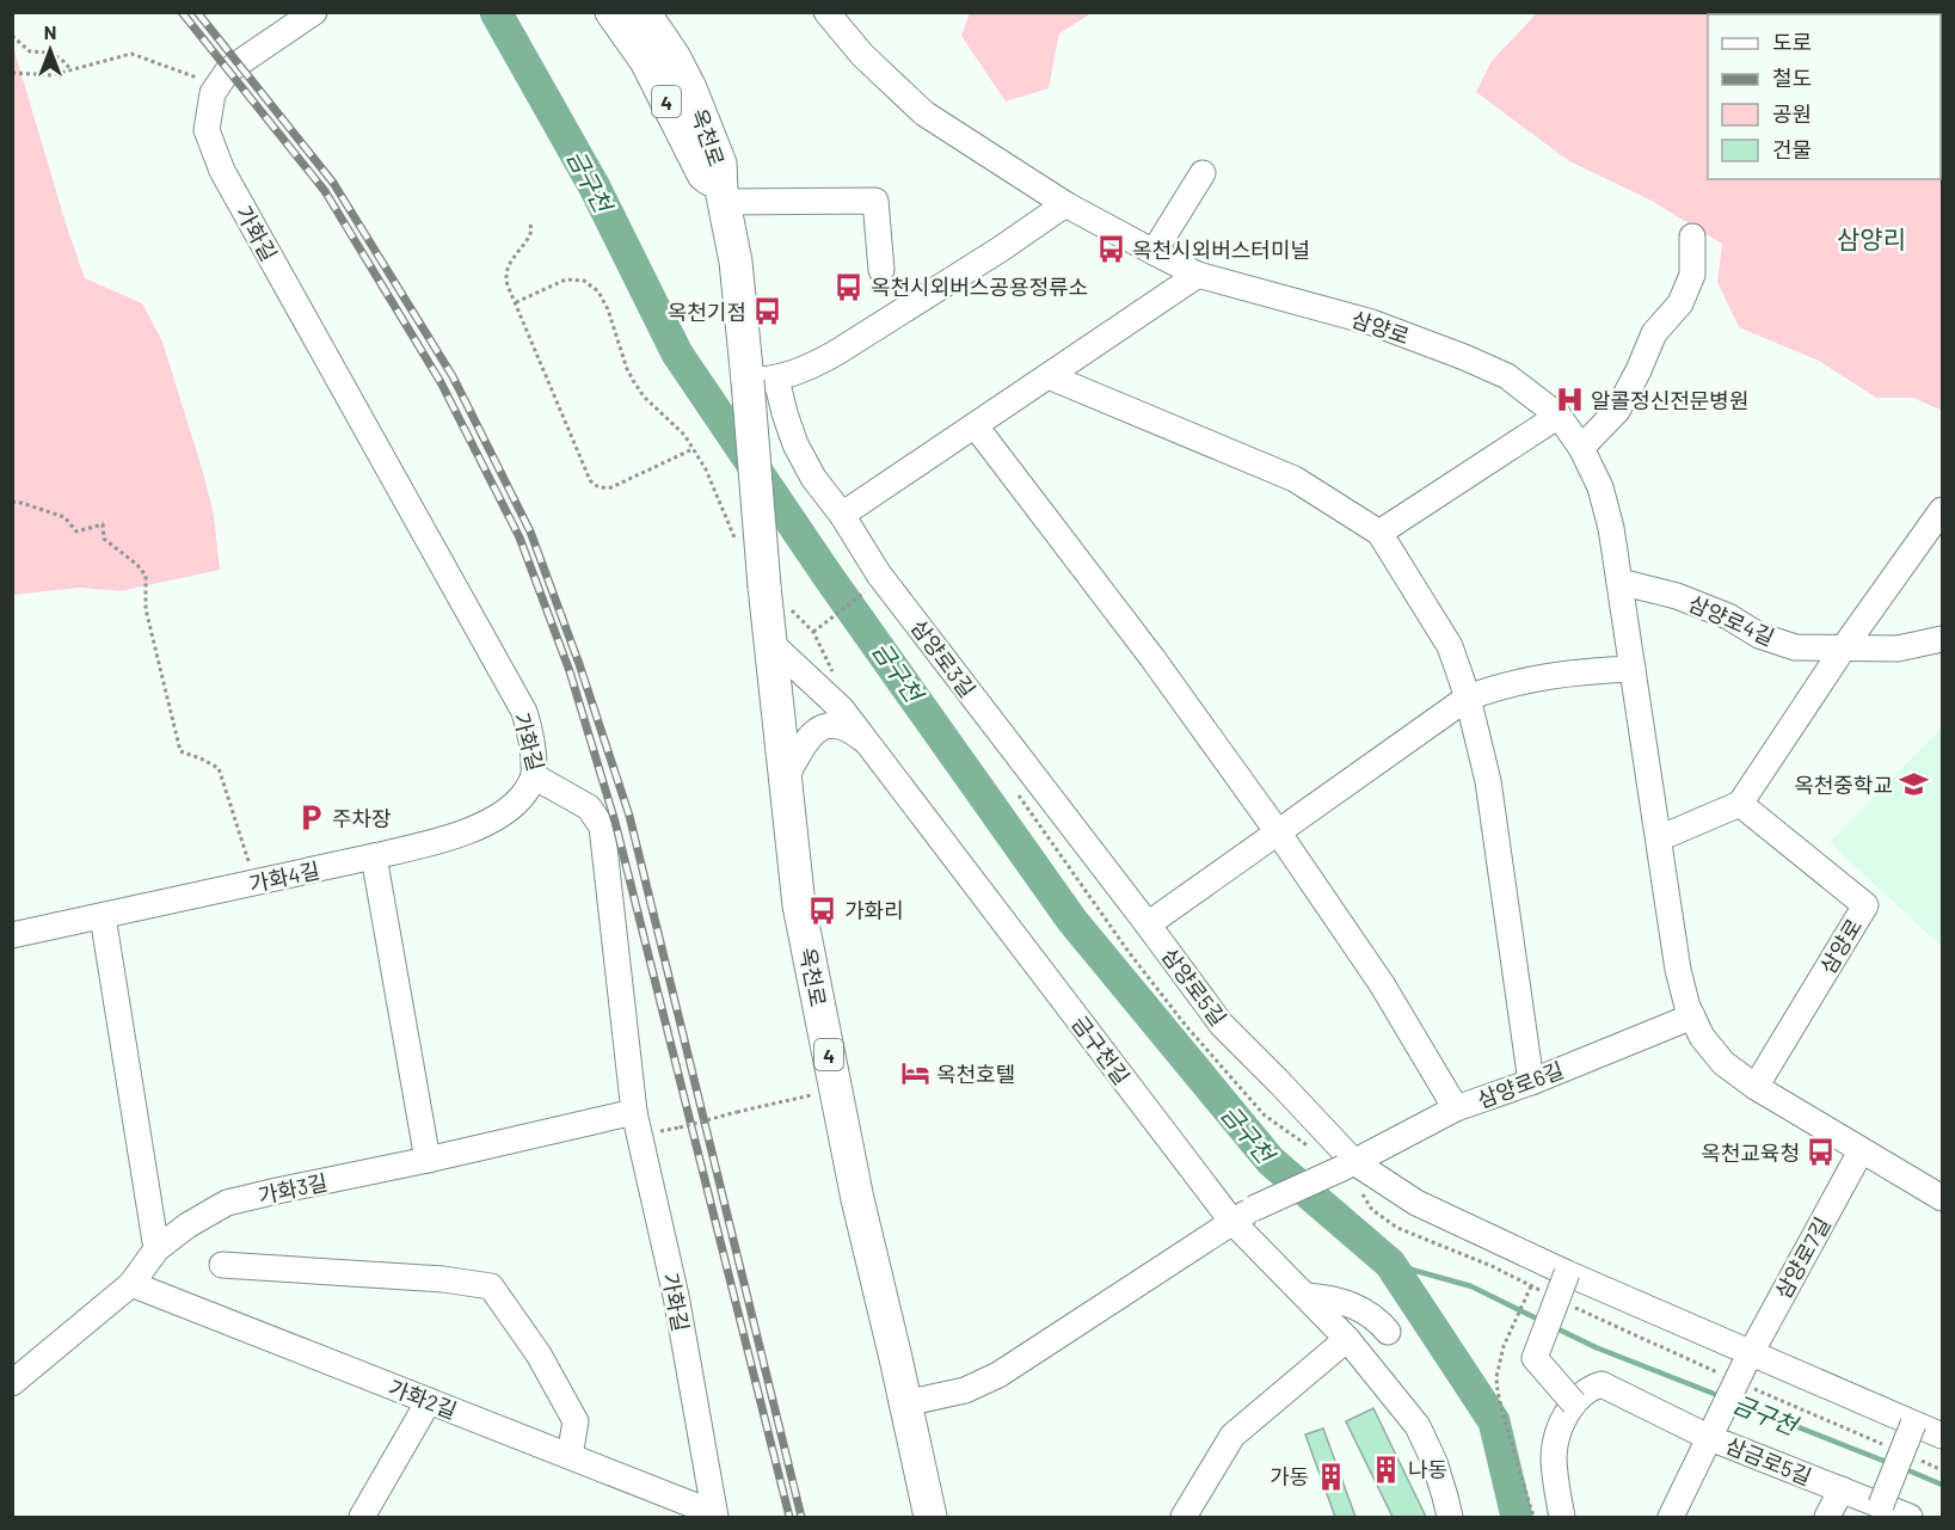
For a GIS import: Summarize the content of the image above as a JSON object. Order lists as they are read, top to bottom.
{
  "streets": {
    "main road": ["4", "옥천로"],
    "street": [
      "가화길",
      "삼양로",
      "삼양로4길",
      "삼양로3길",
      "가화4길",
      "삼양로5길",
      "금구천길",
      "삼양로6길",
      "가화3길",
      "삼양로7길",
      "가화2길",
      "삼금로5길"
    ]
  },
  "crossings": [
    ["4", "옥천로"],
    ["4", "삼양로3길"],
    ["옥천로", "삼양로3길"],
    ["가화길", "가화4길"],
    ["가화길", "가화3길"],
    ["가화길", "가화2길"],
    ["삼양로", "삼양로4길"],
    ["삼양로", "삼양로5길"],
    ["삼양로", "삼양로6길"],
    ["삼양로", "삼양로7길"],
    ["삼양로3길", "삼양로5길"],
    ["삼양로5길", "삼양로6길"],
    ["삼양로5길", "삼양로7길"],
    ["금구천길", "삼양로6길"],
    ["가화3길", "가화2길"],
    ["삼양로7길", "삼금로5길"]
  ],
  "districts": ["삼양리"],
  "water": ["금구천"],
  "places": {
    "bus stop": [
      "옥천시외버스터미널",
      "옥천시외버스공용정류소",
      "옥천기점",
      "가화리",
      "옥천교육청"
    ],
    "hospital": ["알콜정신전문병원"],
    "school or university": ["옥천중학교"],
    "parking": ["주차장"],
    "hotel": ["옥천호텔"],
    "building": ["나동", "가동"]
  },
  "legend": [
    "도로",
    "철도",
    "공원",
    "건물"
  ],
  "north": "top"
}
